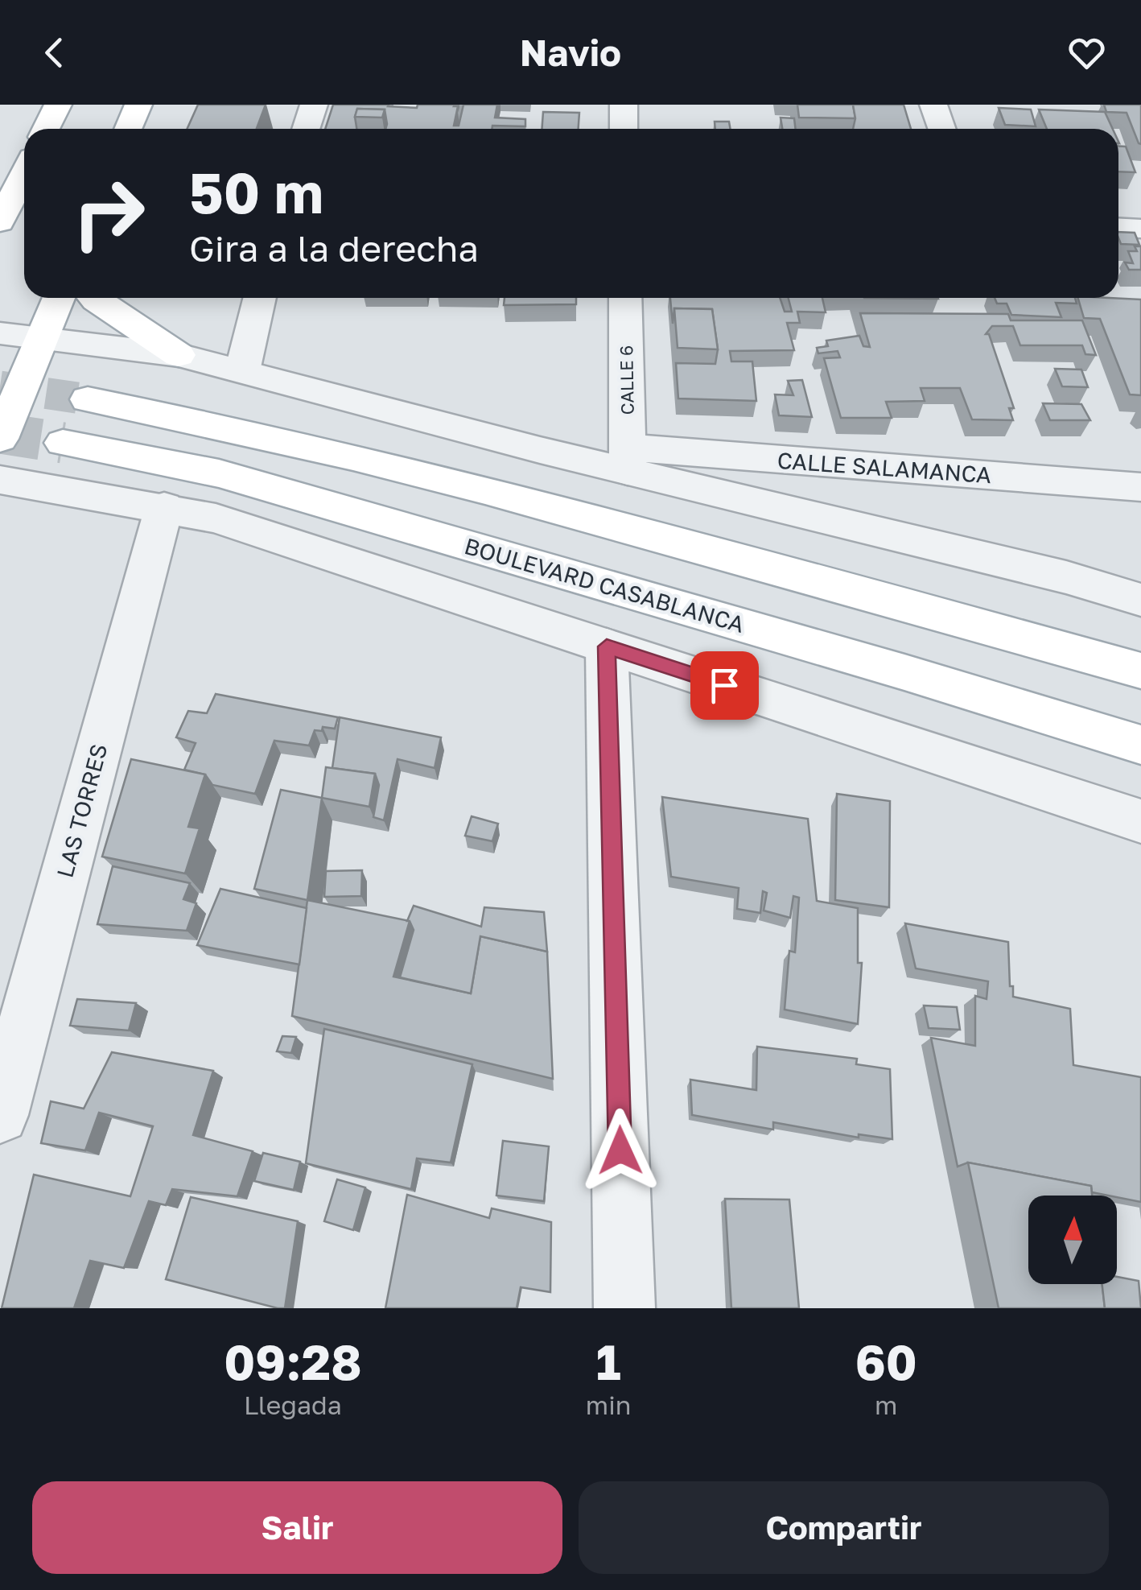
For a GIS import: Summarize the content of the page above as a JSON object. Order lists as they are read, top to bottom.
{
  "streets": {
    "main road": ["BOULEVARD CASABLANCA"],
    "street": ["CALLE 6", "CALLE SALAMANCA", "LAS TORRES"]
  },
  "crossings": [
    ["CALLE 6", "CALLE SALAMANCA"]
  ],
  "north": "top",
  "page": {
    "header": "Navio",
    "turn": ["50 m", "Gira a la derecha"],
    "eta": [
      "09:28",
      "Llegada",
      "1",
      "min",
      "60",
      "m"
    ],
    "buttons": ["Salir", "Compartir"]
  }
}
